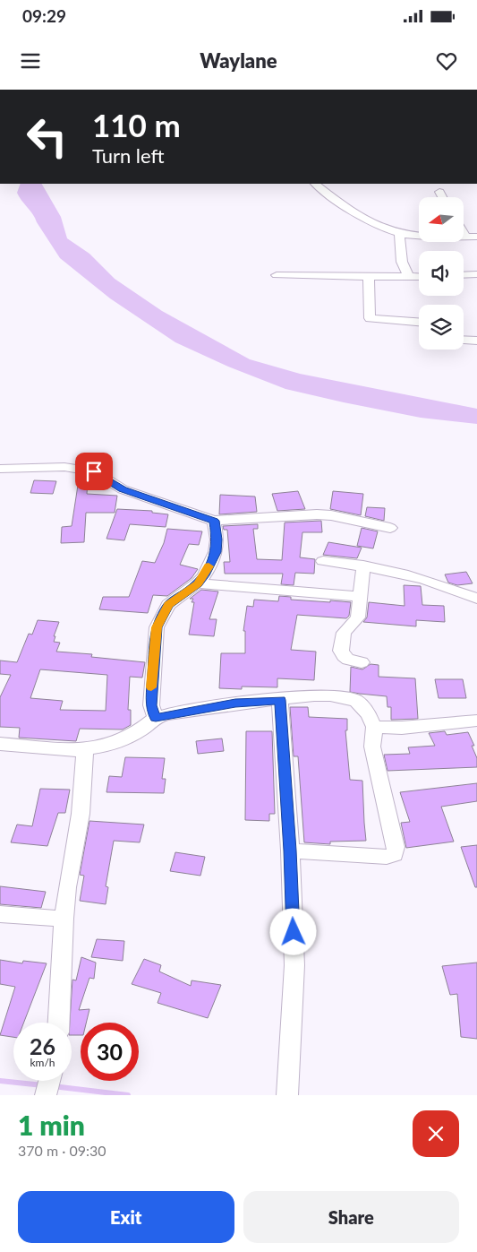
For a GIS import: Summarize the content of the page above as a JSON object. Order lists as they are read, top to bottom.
{
  "north": "left",
  "page": {
    "status": "09:29",
    "header": "Waylane",
    "turn": ["110 m", "Turn left"],
    "speed": "26 km/h",
    "limit": "30",
    "heading": ["1 min", "370 m · 09:30"],
    "buttons": ["Exit", "Share"]
  }
}
